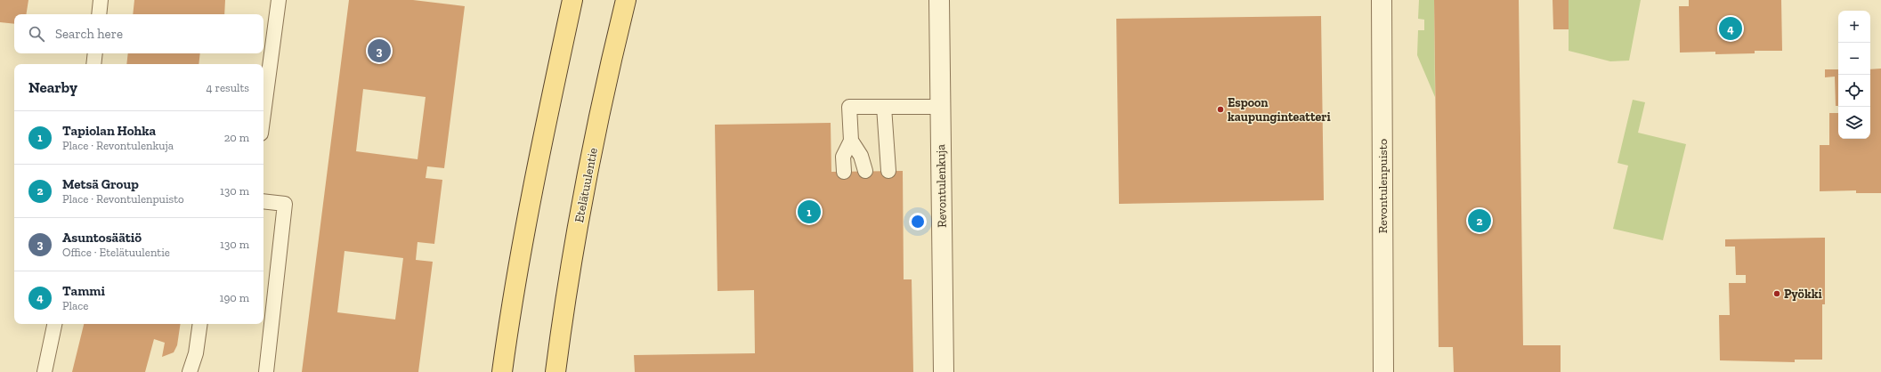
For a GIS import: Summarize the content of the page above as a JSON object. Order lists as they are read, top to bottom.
{
  "streets": {
    "main road": ["Etelätuulentie"],
    "street": ["Revontulenkuja", "Revontulenpuisto"]
  },
  "places": ["Espoon kaupunginteatteri", "Pyökki"],
  "page": {
    "map_buttons": ["+", "−"],
    "search": "Search here",
    "pins": [
      "4",
      "3",
      "1",
      "2"
    ],
    "heading": ["Nearby", "4 results"],
    "list": [
      {
        "mark": "1",
        "name": "Tapiolan Hohka",
        "note": "Place · Revontulenkuja",
        "value": "20 m"
      },
      {
        "mark": "2",
        "name": "Metsä Group",
        "note": "Place · Revontulenpuisto",
        "value": "130 m"
      },
      {
        "mark": "3",
        "name": "Asuntosäätiö",
        "note": "Office · Etelätuulentie",
        "value": "130 m"
      },
      {
        "mark": "4",
        "name": "Tammi",
        "note": "Place",
        "value": "190 m"
      }
    ]
  }
}
